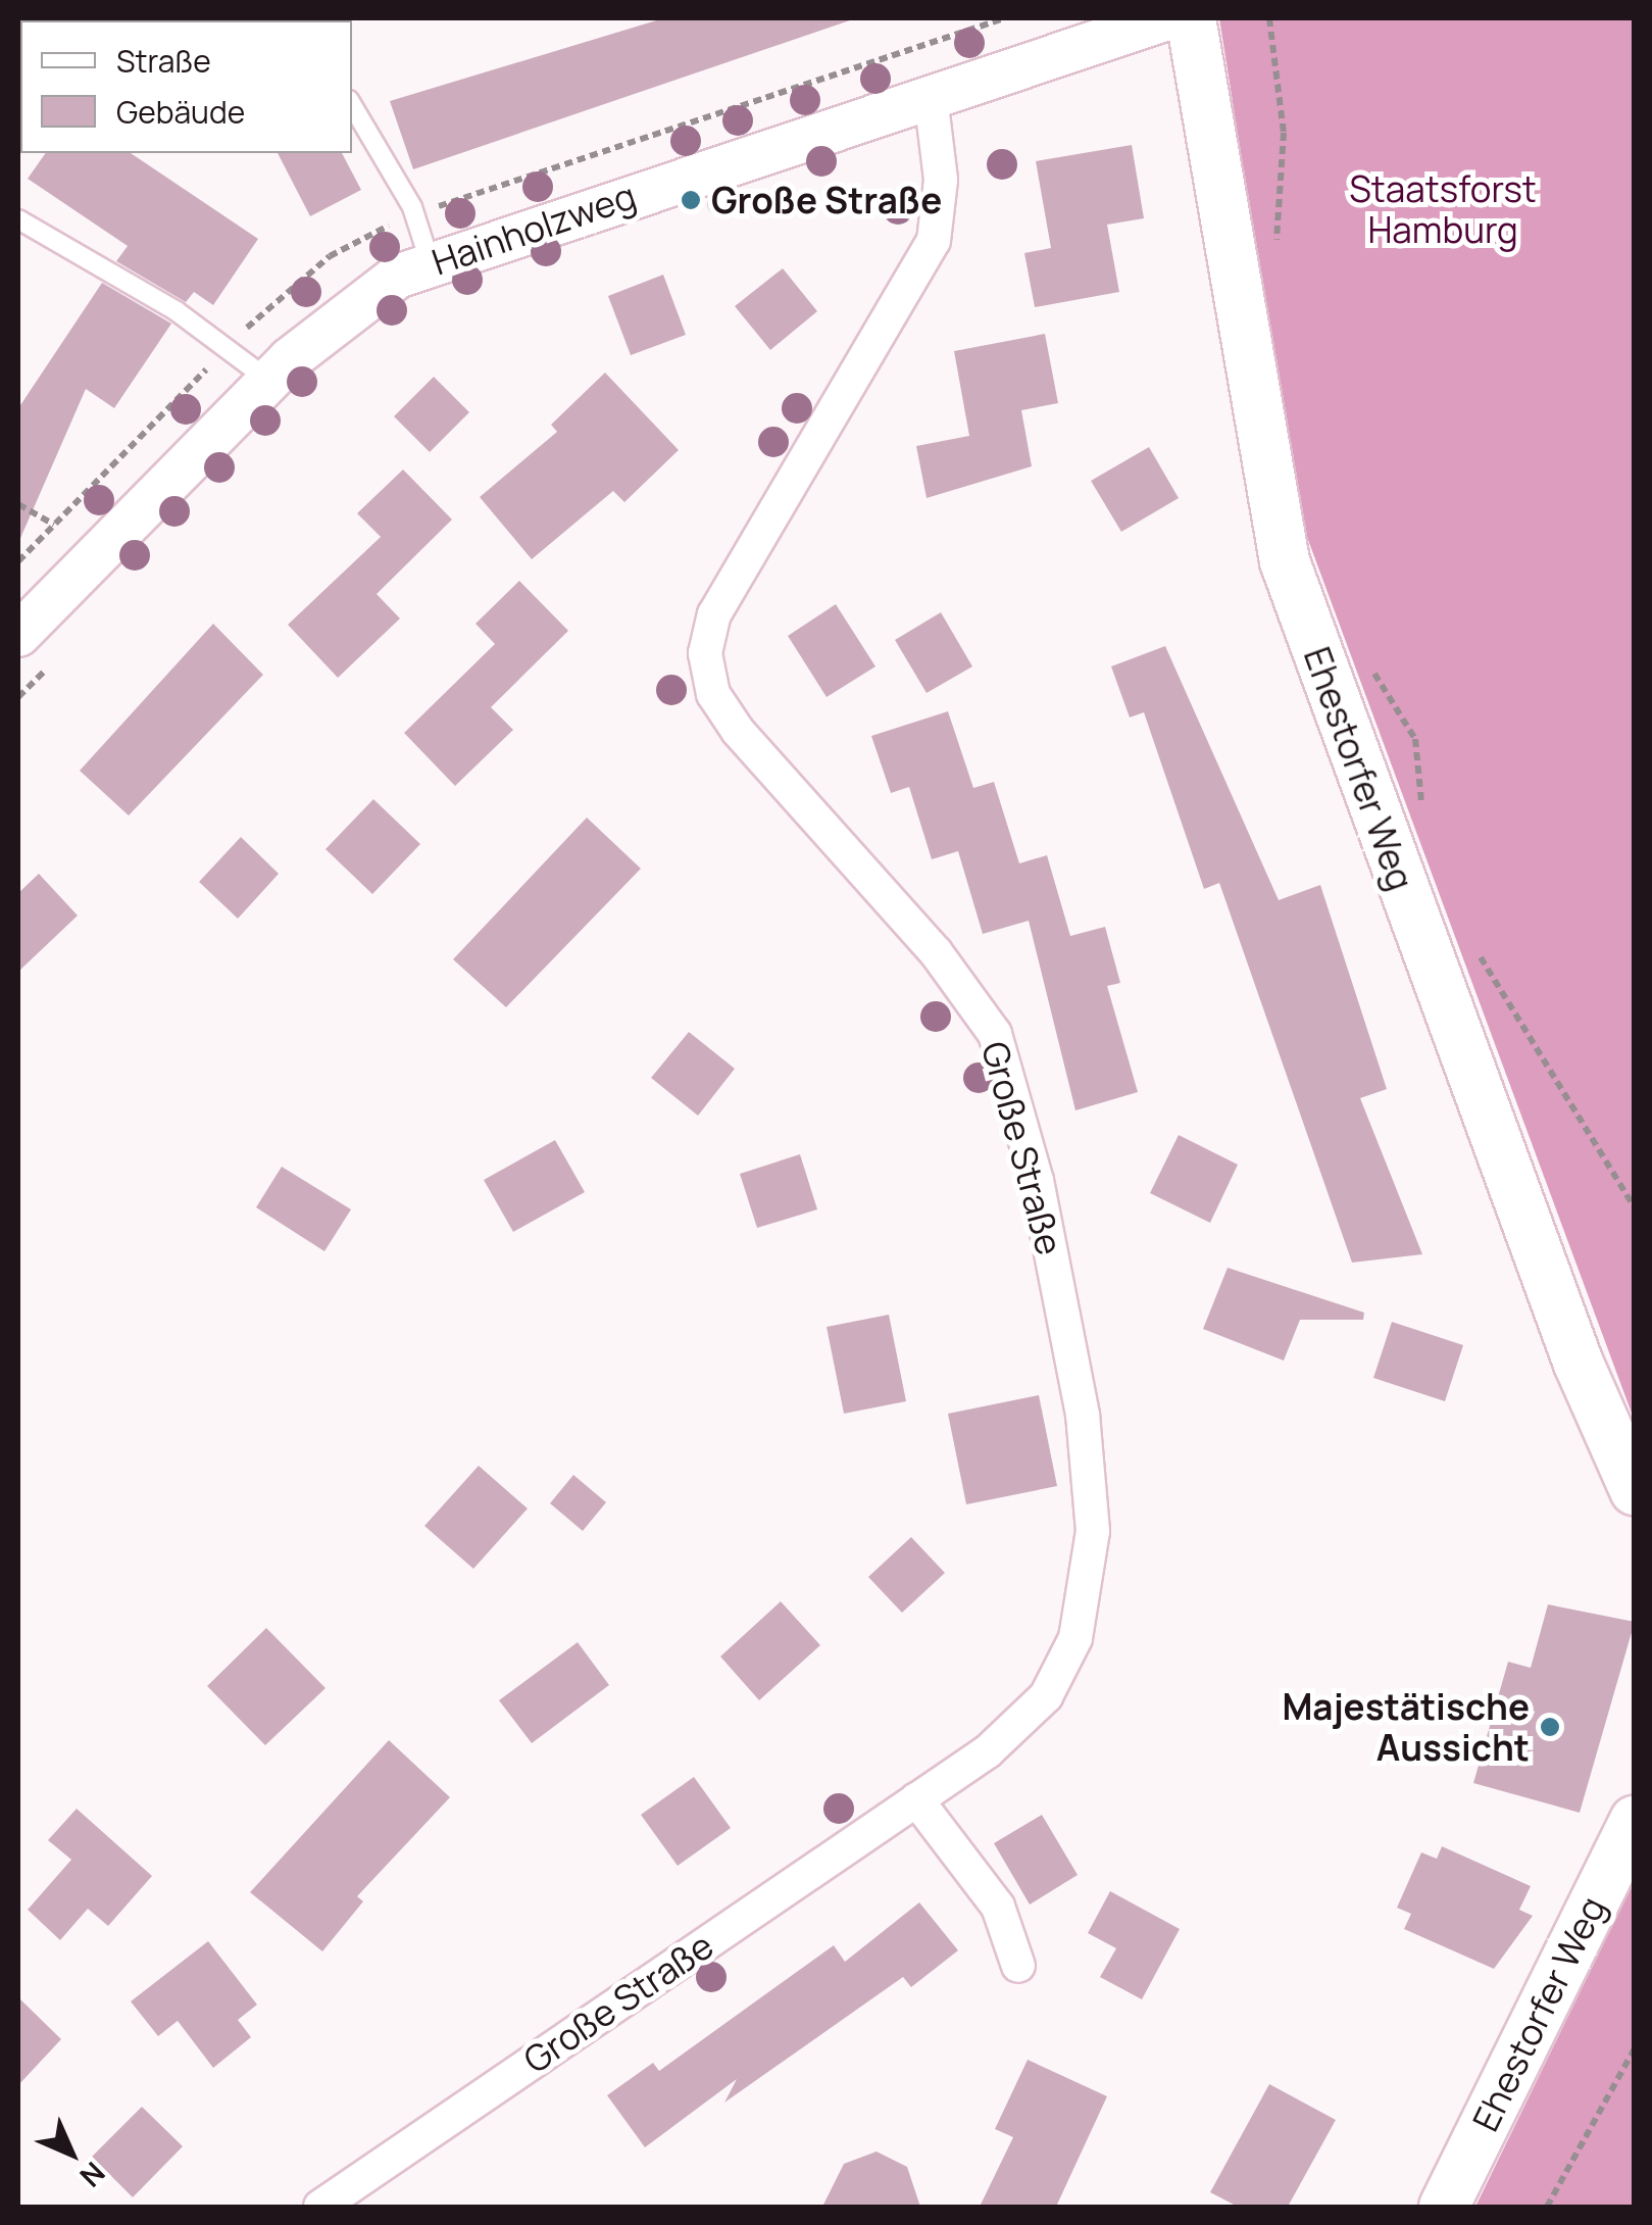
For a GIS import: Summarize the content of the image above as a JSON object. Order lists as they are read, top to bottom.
{
  "streets": {
    "main road": ["Ehestorfer Weg"],
    "street": ["Hainholzweg", "Große Straße"]
  },
  "crossings": [
    ["Hainholzweg", "Große Straße"]
  ],
  "parks": ["Staatsforst Hamburg"],
  "places": ["Große Straße", "Majestätische Aussicht"],
  "legend": ["Straße", "Gebäude"],
  "north": "bottom right"
}
